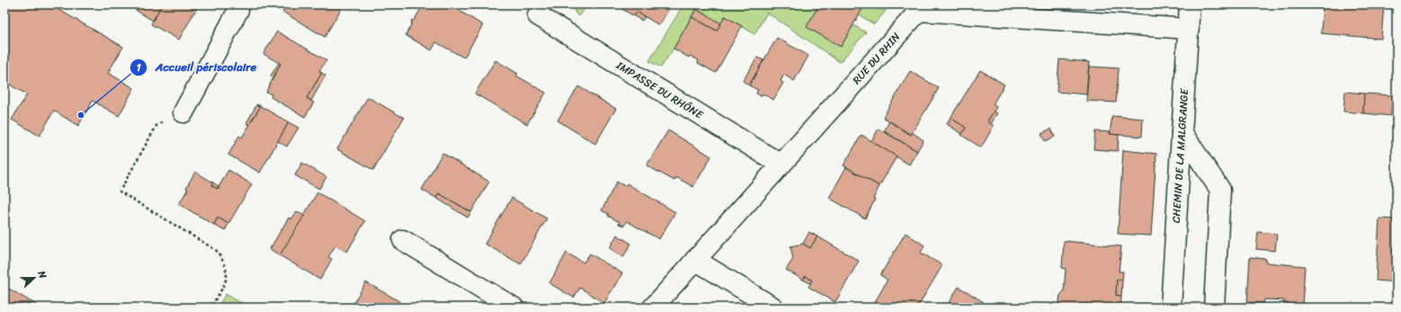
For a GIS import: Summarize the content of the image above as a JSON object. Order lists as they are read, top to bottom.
{
  "streets": {
    "street": ["RUE DU RHIN", "IMPASSE DU RHÔNE", "CHEMIN DE LA MALGRANGE"]
  },
  "crossings": [
    ["RUE DU RHIN", "IMPASSE DU RHÔNE"],
    ["RUE DU RHIN", "CHEMIN DE LA MALGRANGE"]
  ],
  "places": ["Accueil périscolaire"],
  "north": "right"
}
